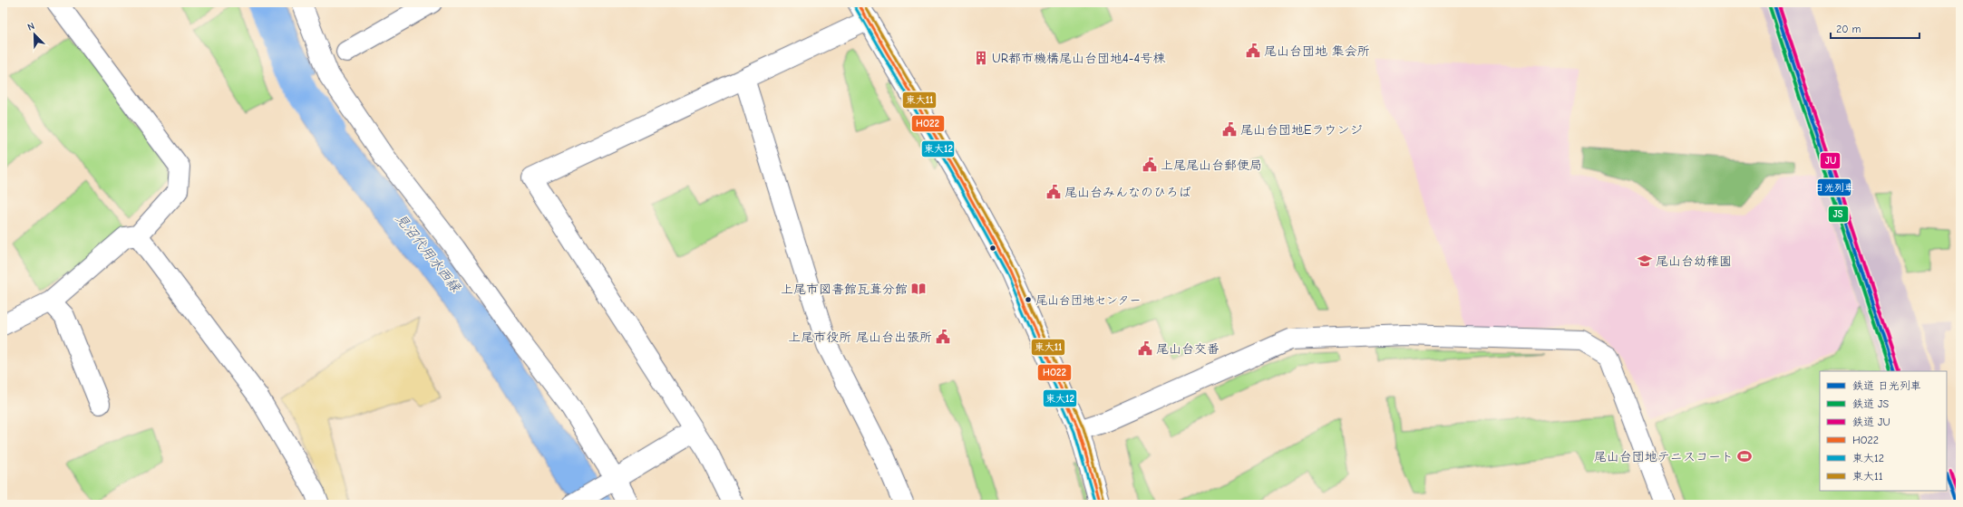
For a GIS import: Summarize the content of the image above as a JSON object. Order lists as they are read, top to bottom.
{
  "water": ["見沼代用水西縁"],
  "places": {
    "public building": [
      "尾山台団地 集会所",
      "尾山台団地Eラウンジ",
      "上尾尾山台郵便局",
      "尾山台みんなのひろば",
      "上尾市役所 尾山台出張所",
      "尾山台交番"
    ],
    "building": ["UR都市機構尾山台団地4-4号棟"],
    "school or university": ["尾山台幼稚園"],
    "library": ["上尾市図書館瓦葺分館"],
    "other": ["尾山台団地センター"],
    "sports": ["尾山台団地テニスコート"]
  },
  "lines": [
    "rail line 日光列車",
    "rail line JU",
    "transit line HO22",
    "transit line 東大11",
    "rail line JS",
    "transit line 東大12"
  ],
  "legend": [
    "鉄道 日光列車",
    "鉄道 JS",
    "鉄道 JU",
    "HO22",
    "東大12",
    "東大11"
  ],
  "scale_bar": "20 m",
  "north": "top left"
}
